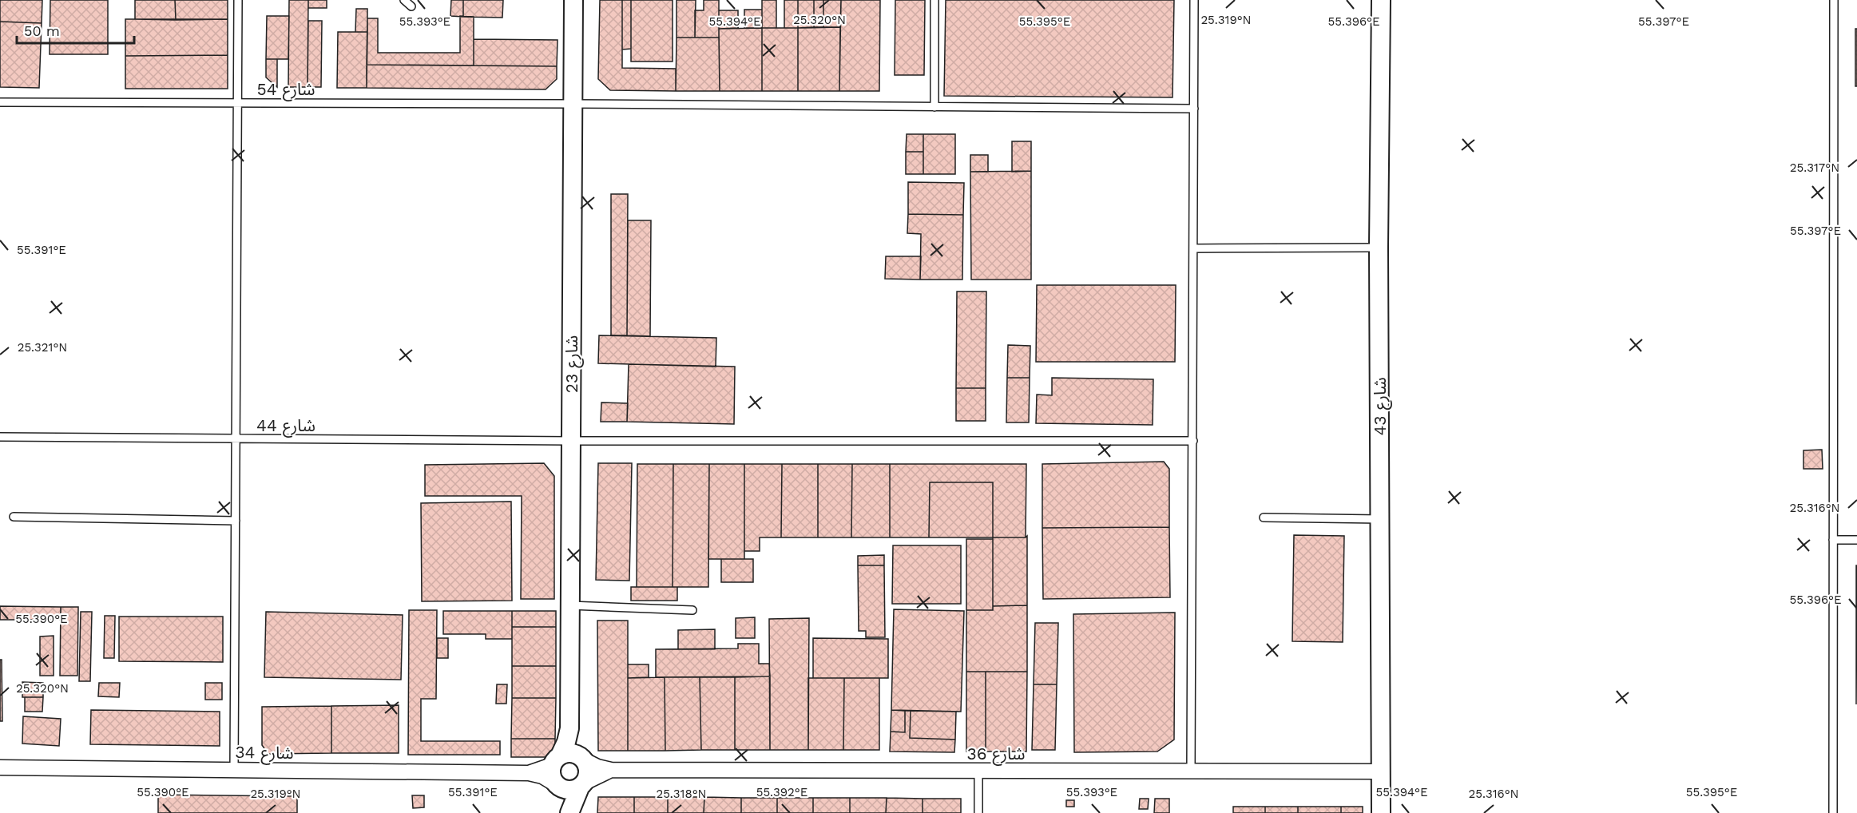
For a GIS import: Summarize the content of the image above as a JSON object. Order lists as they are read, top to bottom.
{
  "streets": {
    "street": [
      "شارع 23",
      "شارع 43",
      "شارع 34",
      "شارع 36"
    ],
    "lane": ["شارع 54", "شارع 44"]
  },
  "crossings": [
    ["شارع 54", "شارع 23"],
    ["شارع 23", "شارع 44"],
    ["شارع 23", "شارع 34"],
    ["شارع 23", "شارع 36"],
    ["شارع 43", "شارع 36"],
    ["شارع 34", "شارع 36"]
  ],
  "scale_bar": "50 m",
  "coordinates": [
    "25.320°N",
    "25.319°N",
    "55.393°E",
    "55.394°E",
    "55.395°E",
    "55.396°E",
    "55.397°E",
    "25.317°N",
    "55.391°E",
    "25.321°N",
    "25.316°N",
    "55.390°E",
    "55.392°E",
    "25.318°N"
  ]
}
